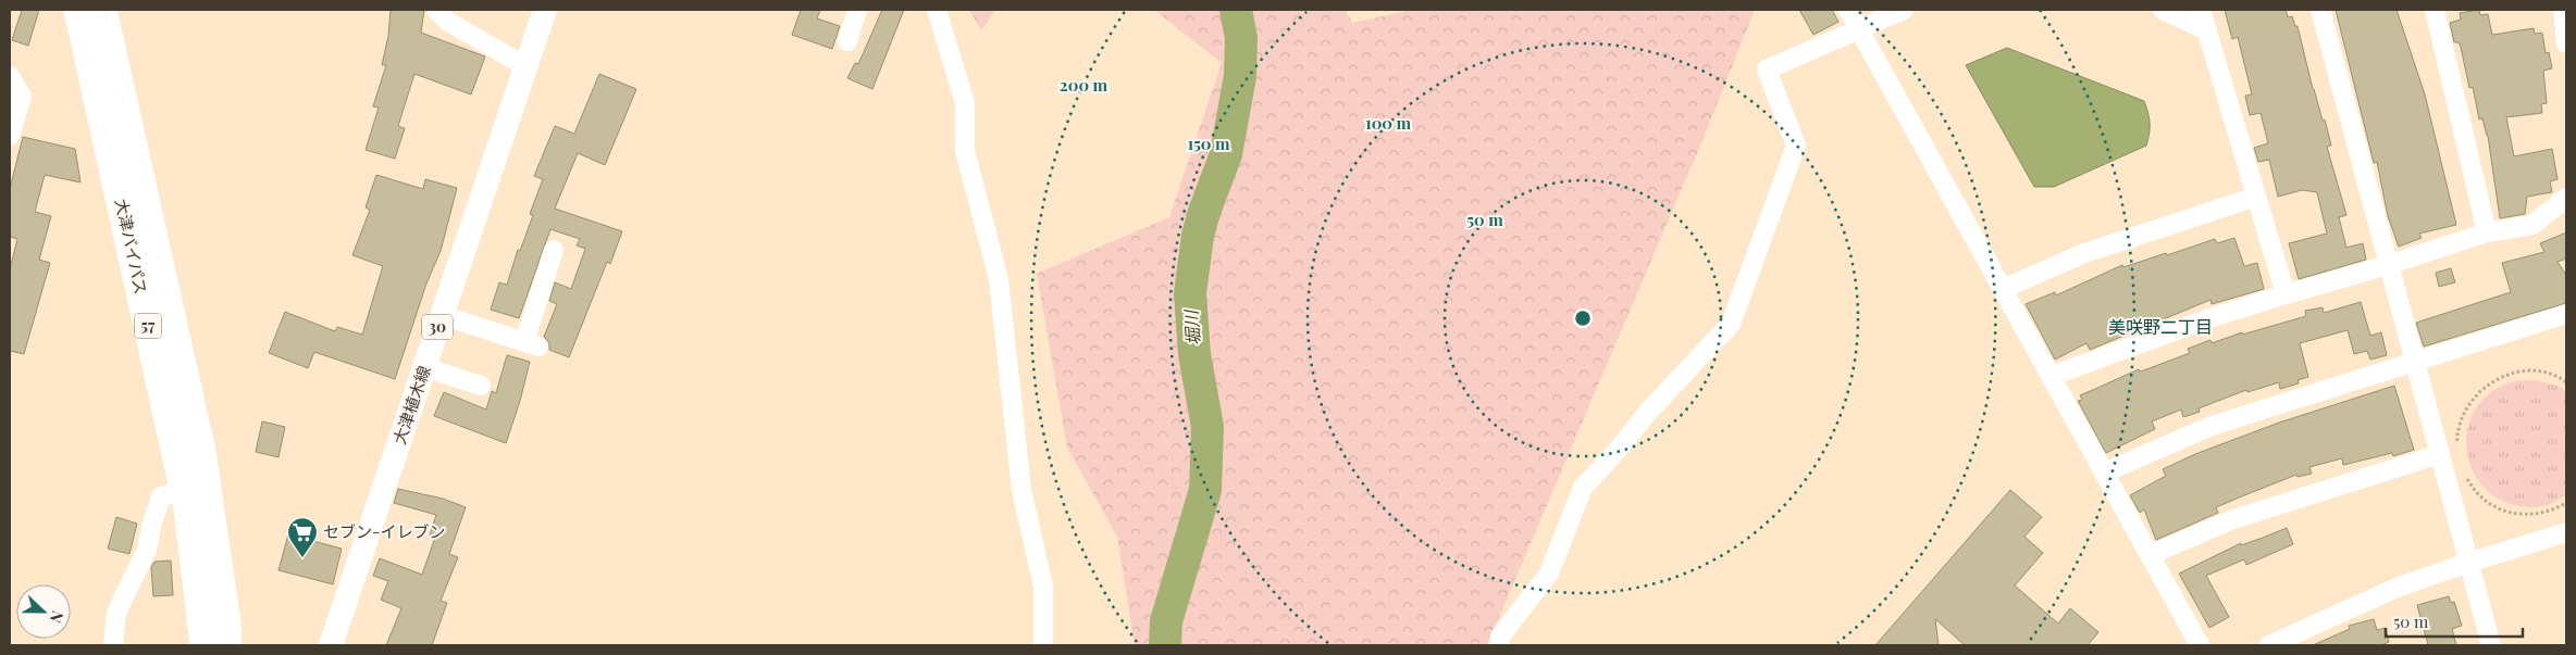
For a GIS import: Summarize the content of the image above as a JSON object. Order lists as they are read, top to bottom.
{
  "streets": {
    "highway": ["大津バイパス", "57"],
    "main road": ["30", "大津植木線"]
  },
  "districts": ["美咲野二丁目"],
  "water": ["堀川"],
  "places": {
    "supermarket": ["セブン-イレブン"]
  },
  "scale_bar": "50 m",
  "north": "right",
  "rings": [
    "200 m",
    "100 m",
    "150 m",
    "50 m"
  ]
}
